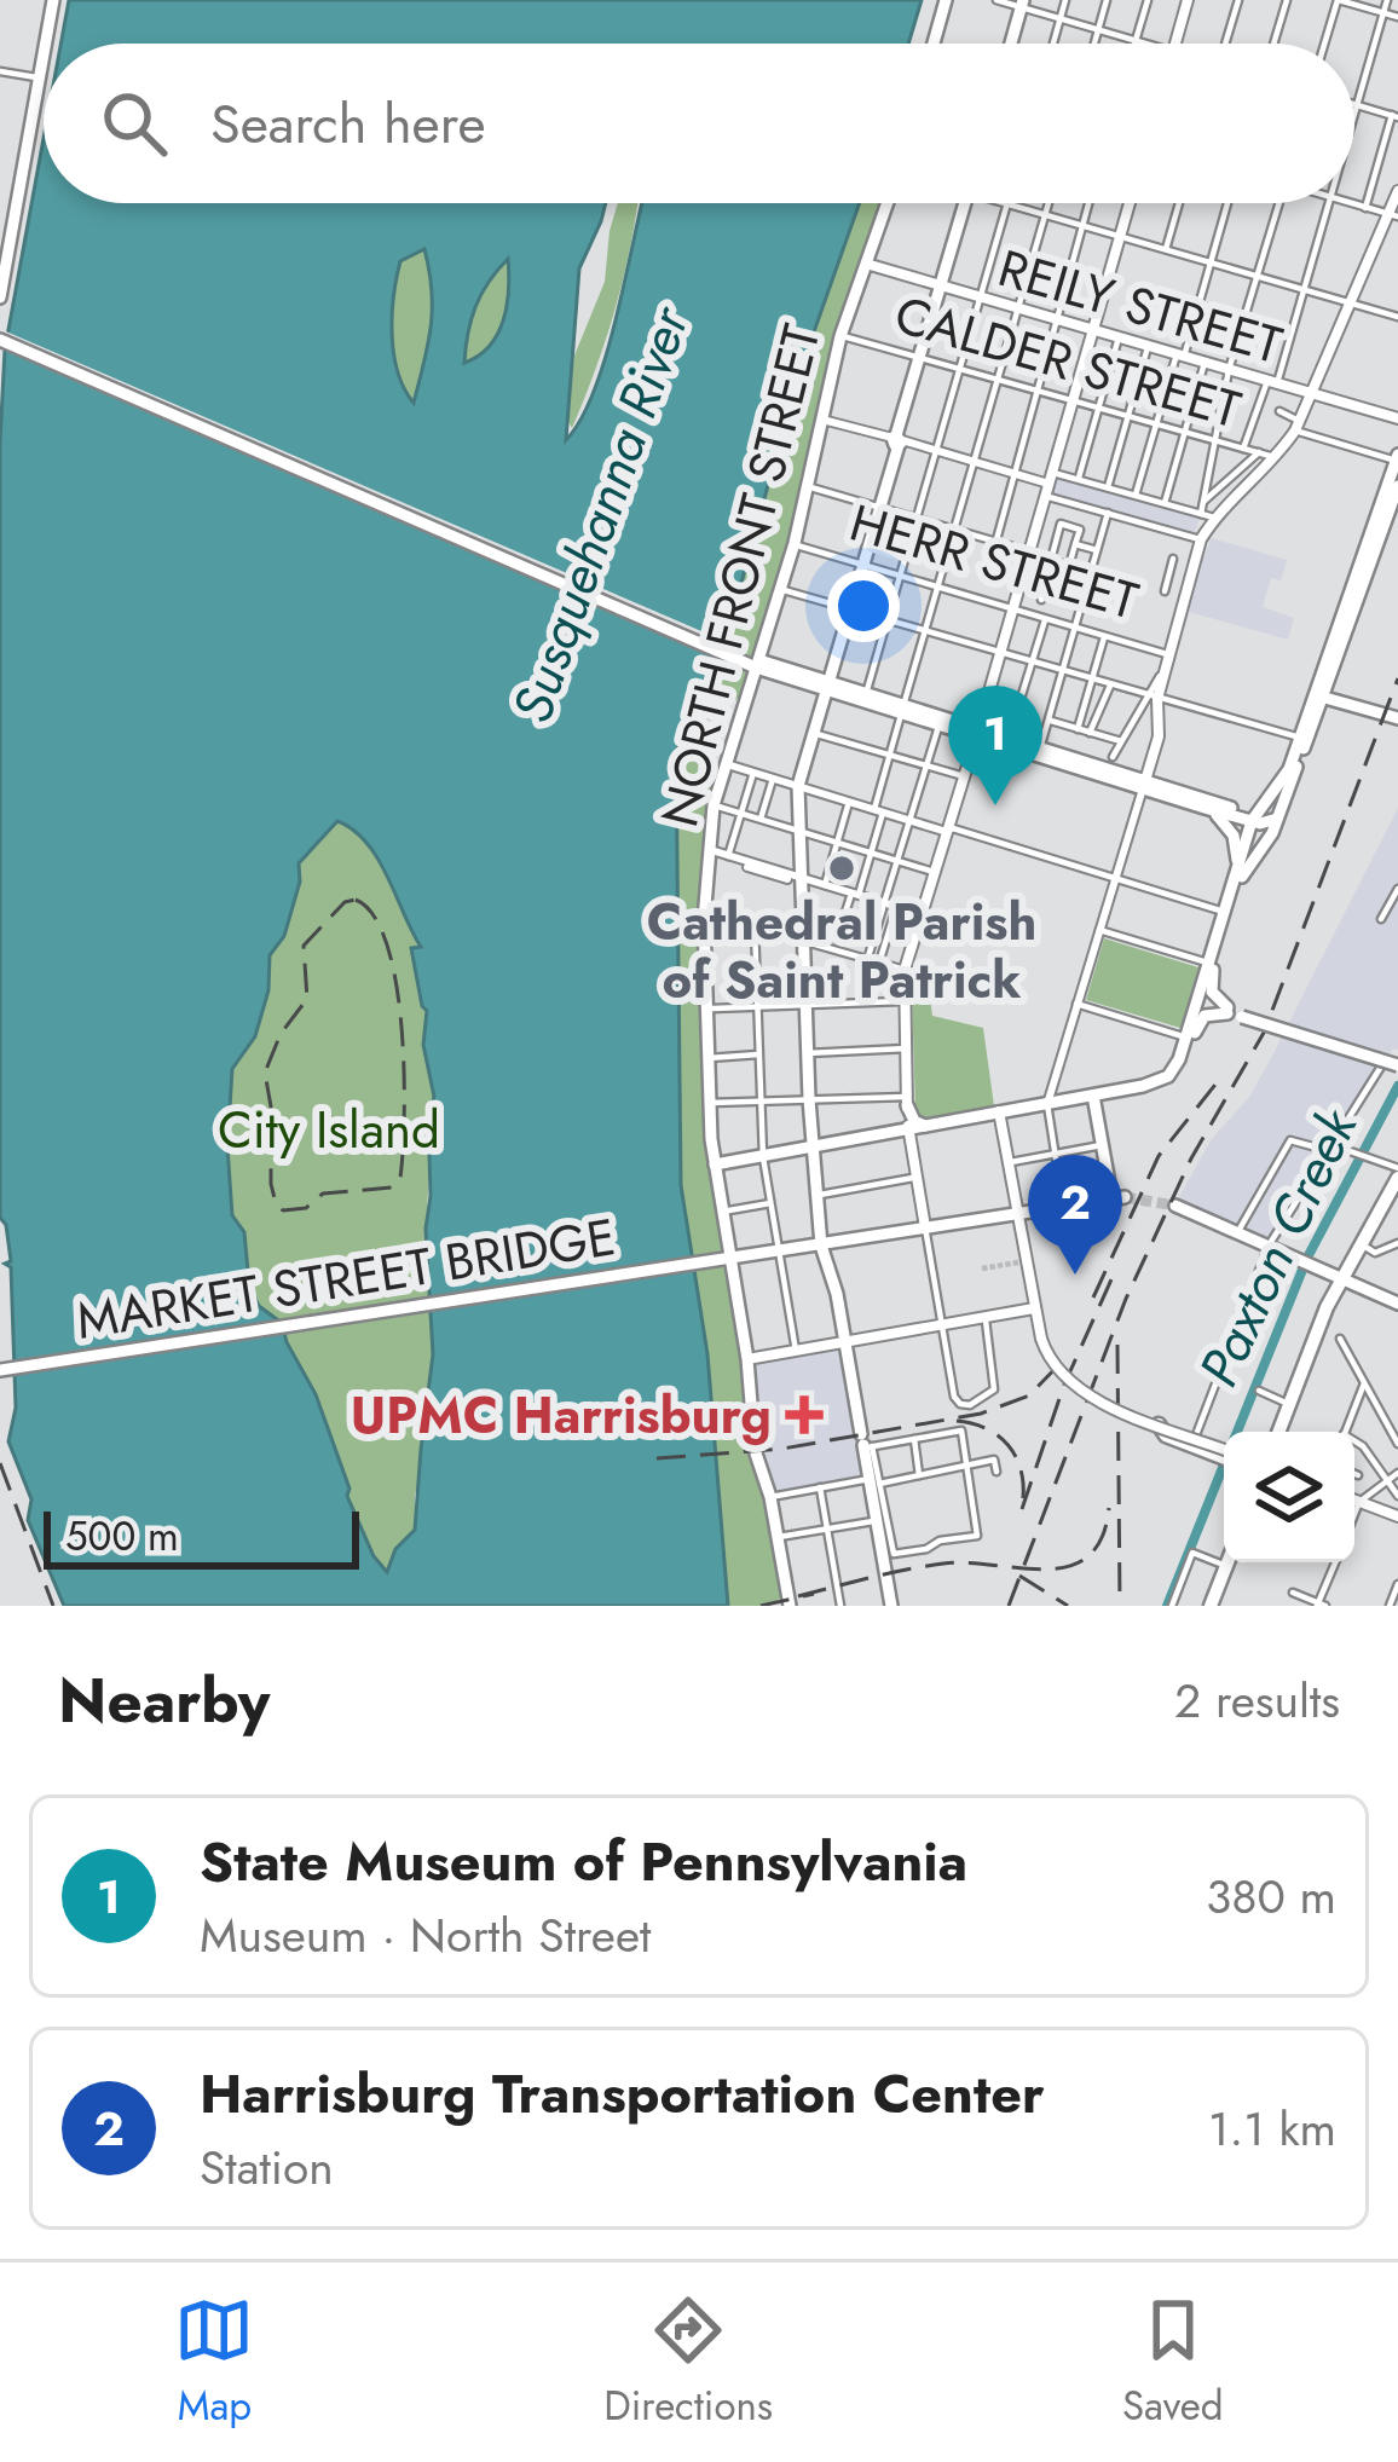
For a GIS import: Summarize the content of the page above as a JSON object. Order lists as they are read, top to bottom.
{
  "streets": {
    "main road": ["REILY STREET", "NORTH FRONT STREET", "MARKET STREET BRIDGE"],
    "street": ["CALDER STREET", "HERR STREET"]
  },
  "crossings": [
    ["REILY STREET", "NORTH FRONT STREET"],
    ["CALDER STREET", "NORTH FRONT STREET"],
    ["HERR STREET", "NORTH FRONT STREET"],
    ["NORTH FRONT STREET", "MARKET STREET BRIDGE"]
  ],
  "water": ["Susquehanna River", "Paxton Creek"],
  "parks": ["City Island"],
  "places": {
    "other": ["Cathedral Parish of Saint Patrick"],
    "health": ["UPMC Harrisburg"]
  },
  "scale_bar": "500 m",
  "page": {
    "search": "Search here",
    "pins": ["1", "2"],
    "scale": "500 m",
    "heading": ["Nearby", "2 results"],
    "list": [
      {
        "mark": "1",
        "name": "State Museum of Pennsylvania",
        "note": "Museum · North Street",
        "value": "380 m"
      },
      {
        "mark": "2",
        "name": "Harrisburg Transportation Center",
        "note": "Station",
        "value": "1.1 km"
      }
    ],
    "nav": ["Map", "Directions", "Saved"]
  }
}
